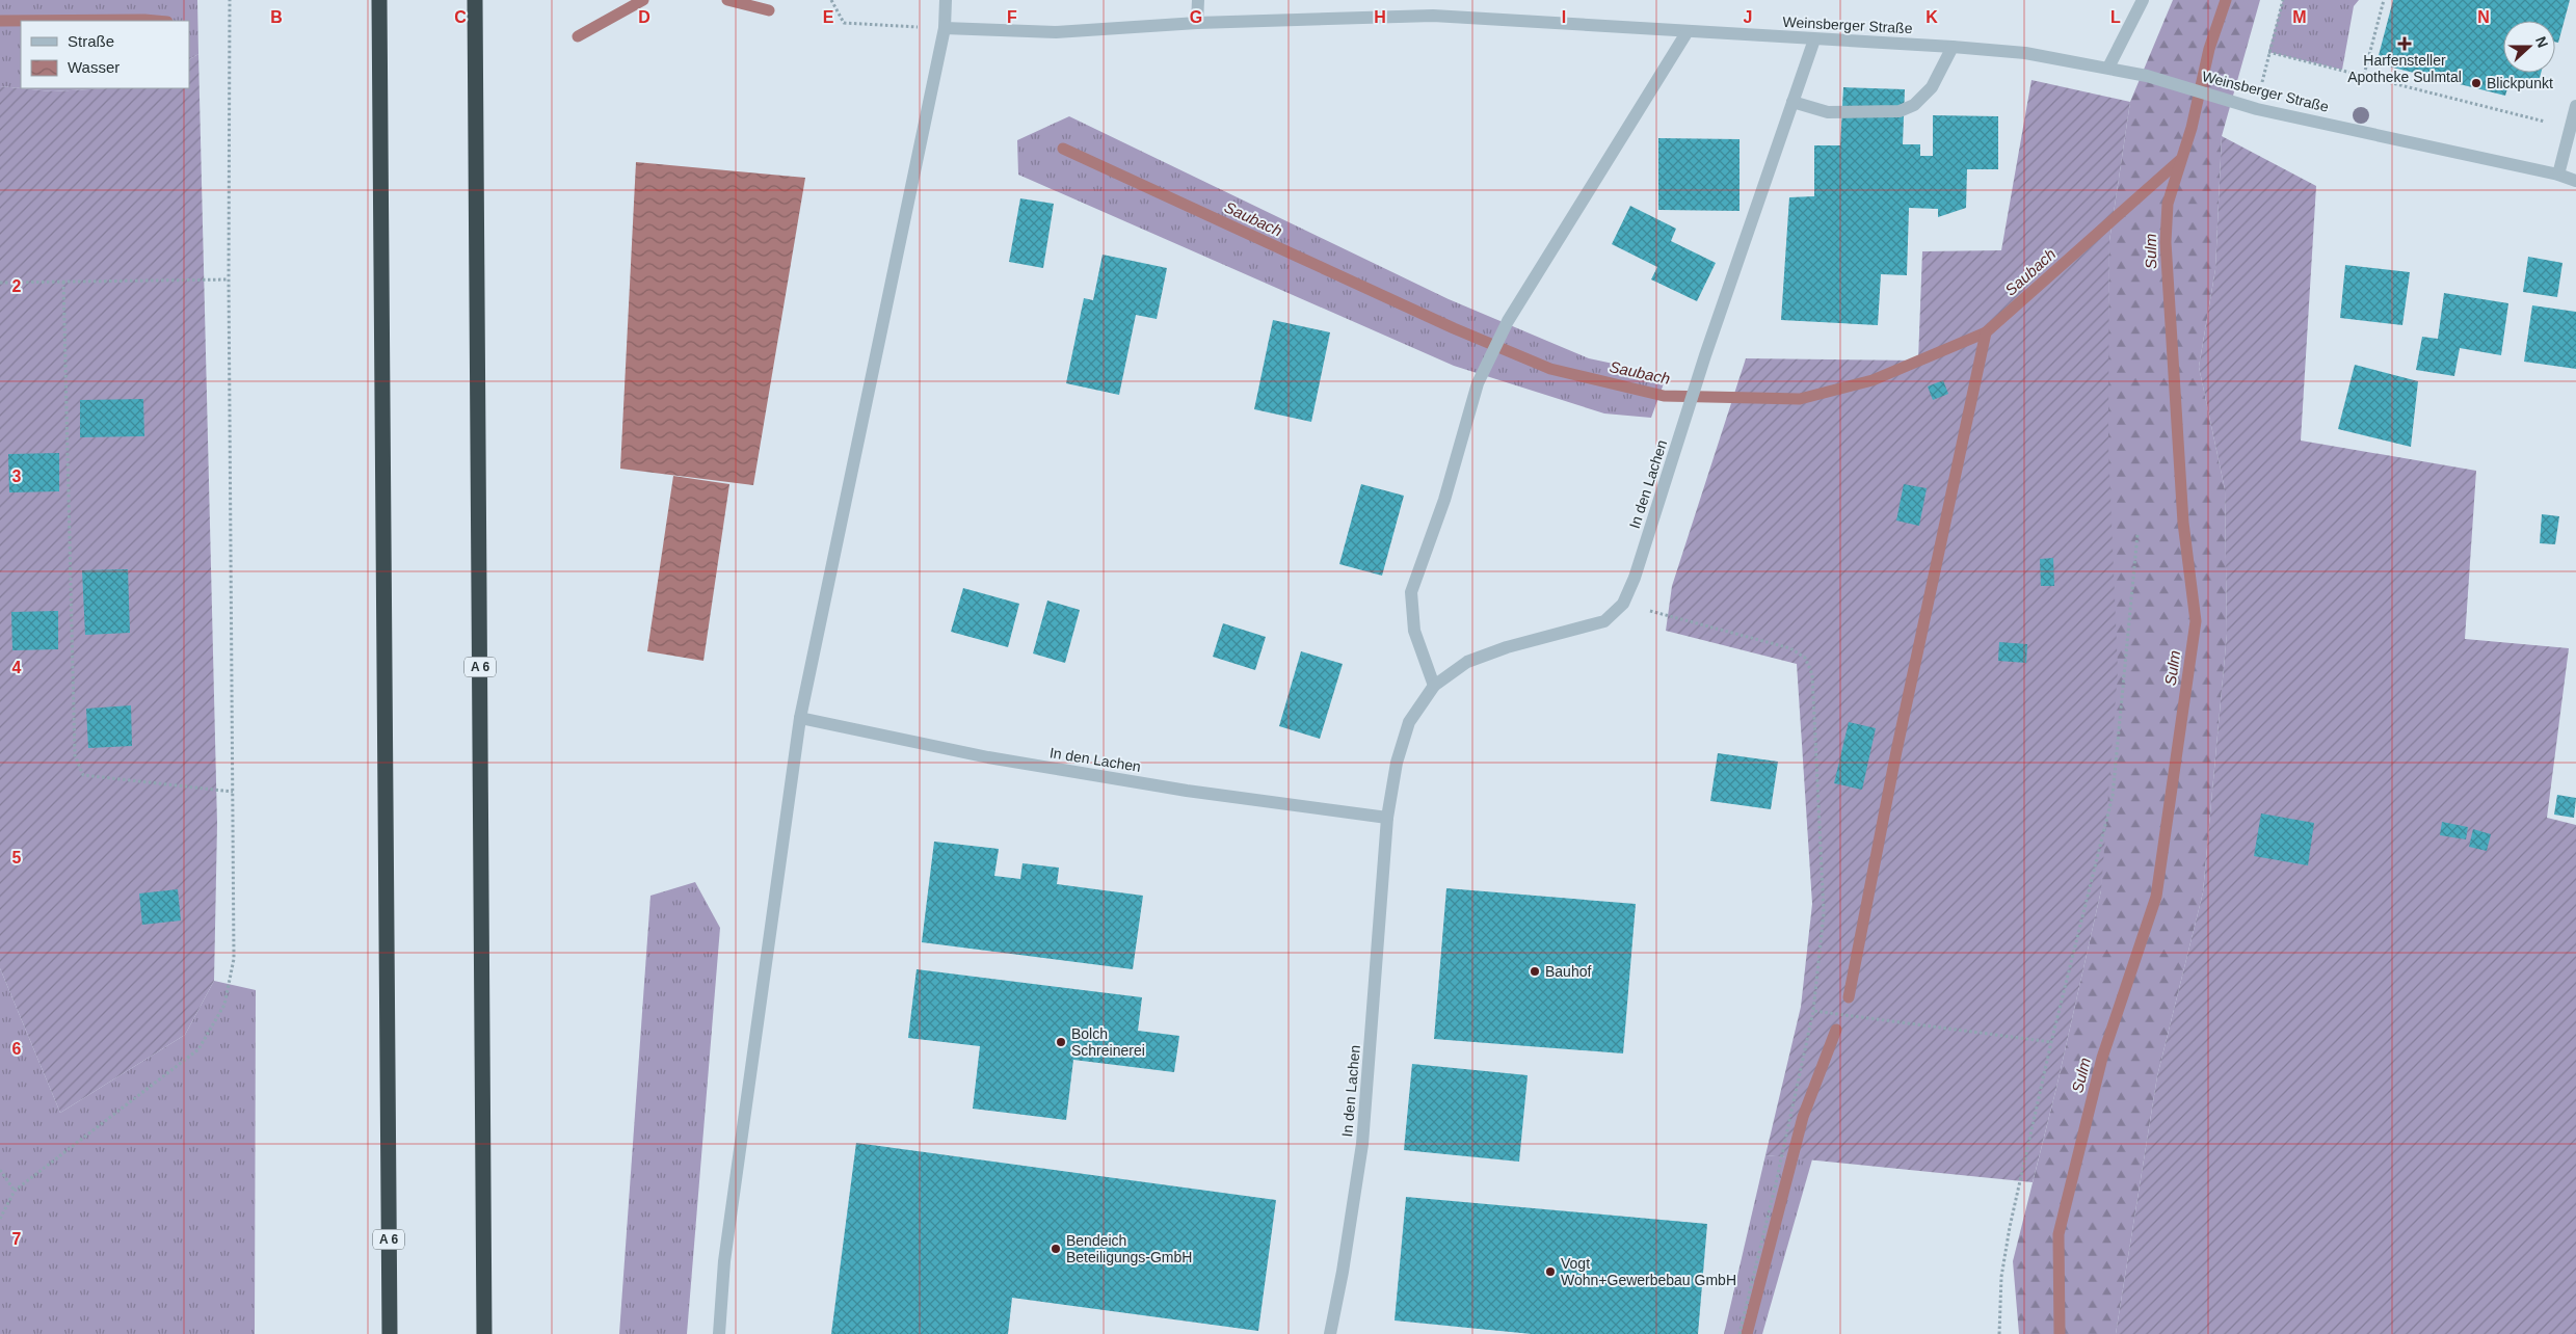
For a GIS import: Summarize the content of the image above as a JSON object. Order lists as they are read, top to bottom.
{
  "streets": {
    "highway": ["A 6"],
    "street": ["Weinsberger Straße", "In den Lachen"]
  },
  "crossings": [
    ["Weinsberger Straße", "In den Lachen"]
  ],
  "water": ["Saubach", "Sulm"],
  "places": {
    "health": ["Harfensteller Apotheke Sulmtal"],
    "other": [
      "Blickpunkt",
      "Bauhof",
      "Bolch Schreinerei",
      "Bendeich Beteiligungs-GmbH",
      "Vogt Wohn+Gewerbebau GmbH"
    ]
  },
  "legend": ["Straße", "Wasser"],
  "north": "right",
  "grid": {
    "columns": [
      "B",
      "C",
      "D",
      "E",
      "F",
      "G",
      "H",
      "I",
      "J",
      "K",
      "L",
      "M",
      "N"
    ],
    "rows": [
      "2",
      "3",
      "4",
      "5",
      "6",
      "7"
    ]
  }
}
